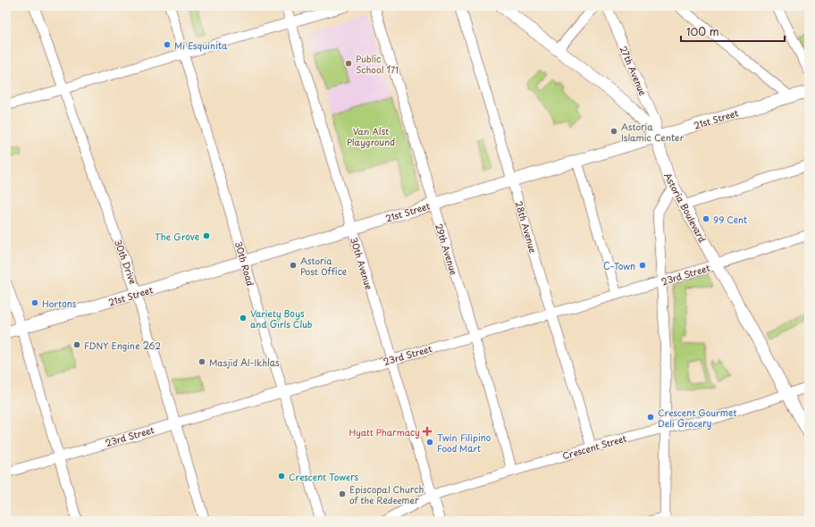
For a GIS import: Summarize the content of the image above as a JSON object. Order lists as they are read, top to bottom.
{
  "streets": {
    "main road": ["21st Street", "Astoria Boulevard"],
    "street": [
      "27th Avenue",
      "28th Avenue",
      "29th Avenue",
      "30th Drive",
      "30th Road",
      "30th Avenue",
      "23rd Street",
      "Crescent Street"
    ]
  },
  "crossings": [
    ["27th Avenue", "21st Street"],
    ["27th Avenue", "Astoria Boulevard"],
    ["21st Street", "Astoria Boulevard"],
    ["21st Street", "28th Avenue"],
    ["21st Street", "29th Avenue"],
    ["21st Street", "30th Drive"],
    ["21st Street", "30th Road"],
    ["21st Street", "30th Avenue"],
    ["Astoria Boulevard", "23rd Street"],
    ["Astoria Boulevard", "Crescent Street"],
    ["28th Avenue", "23rd Street"],
    ["28th Avenue", "Crescent Street"],
    ["29th Avenue", "23rd Street"],
    ["29th Avenue", "Crescent Street"],
    ["30th Drive", "23rd Street"],
    ["30th Road", "23rd Street"],
    ["30th Avenue", "23rd Street"],
    ["30th Avenue", "Crescent Street"]
  ],
  "parks": ["Van Alst Playground"],
  "places": {
    "other": [
      "Mi Esquinita",
      "Public School 171",
      "Astoria Islamic Center",
      "99 Cent",
      "The Grove",
      "Astoria Post Office",
      "C-Town",
      "Hortons",
      "Variety Boys and Girls Club",
      "FDNY Engine 262",
      "Masjid Al-Ikhlas",
      "Crescent Gourmet Deli Grocery",
      "Twin Filipino Food Mart",
      "Crescent Towers",
      "Episcopal Church of the Redeemer"
    ],
    "health": ["Hyatt Pharmacy"]
  },
  "scale_bar": "100 m"
}
